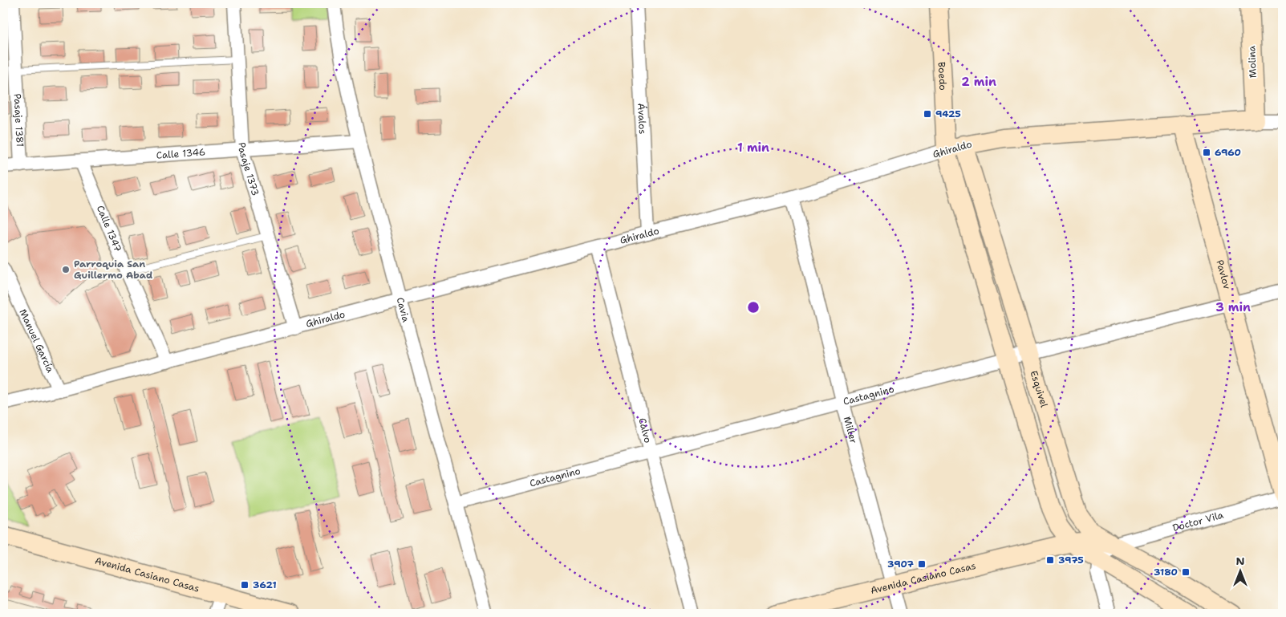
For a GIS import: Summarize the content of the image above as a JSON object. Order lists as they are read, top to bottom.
{
  "streets": {
    "street": [
      "Molina",
      "Boedo",
      "Ávalos",
      "Pasaje 1381",
      "Ghiraldo",
      "Calle 1346",
      "Pasaje 1373",
      "Calle 1347",
      "Pavlov",
      "Cavia",
      "Manuel García",
      "Esquivel",
      "Castagnino",
      "Miller",
      "Calvo",
      "Doctor Vila",
      "Avenida Casiano Casas"
    ]
  },
  "crossings": [
    ["Molina", "Ghiraldo"],
    ["Boedo", "Ghiraldo"],
    ["Ávalos", "Ghiraldo"],
    ["Pasaje 1381", "Calle 1346"],
    ["Ghiraldo", "Pasaje 1373"],
    ["Ghiraldo", "Calle 1347"],
    ["Ghiraldo", "Pavlov"],
    ["Ghiraldo", "Cavia"],
    ["Ghiraldo", "Manuel García"],
    ["Ghiraldo", "Esquivel"],
    ["Ghiraldo", "Miller"],
    ["Ghiraldo", "Calvo"],
    ["Calle 1346", "Pasaje 1373"],
    ["Calle 1346", "Calle 1347"],
    ["Calle 1346", "Cavia"],
    ["Pavlov", "Castagnino"],
    ["Cavia", "Castagnino"],
    ["Esquivel", "Castagnino"],
    ["Esquivel", "Doctor Vila"],
    ["Esquivel", "Avenida Casiano Casas"],
    ["Castagnino", "Miller"],
    ["Castagnino", "Calvo"],
    ["Miller", "Avenida Casiano Casas"],
    ["Doctor Vila", "Avenida Casiano Casas"]
  ],
  "places": {
    "transit": [
      "9425",
      "6960",
      "3975",
      "3907",
      "3180",
      "3621"
    ],
    "other": ["Parroquia San Guillermo Abad"]
  },
  "north": "top",
  "rings": ["2 min", "1 min", "3 min"]
}
